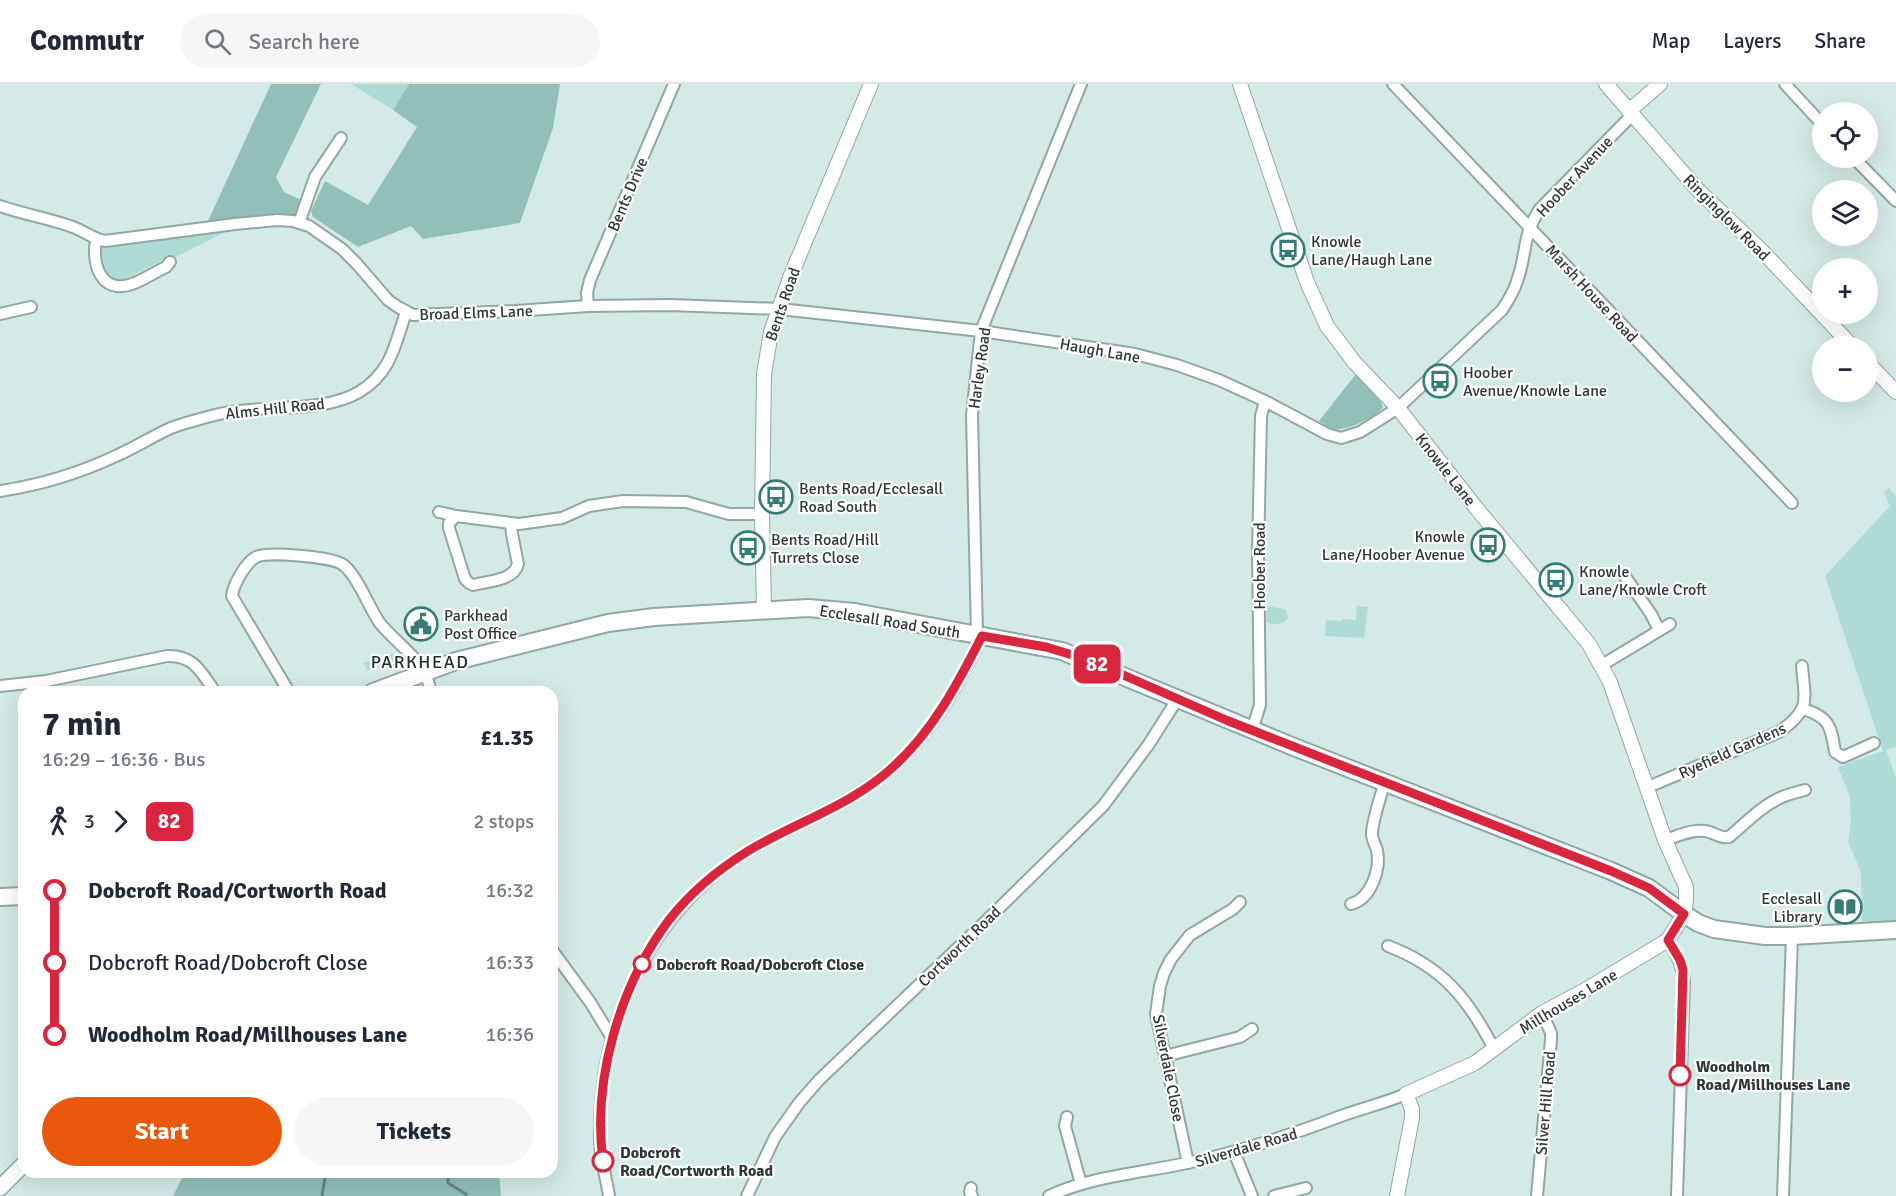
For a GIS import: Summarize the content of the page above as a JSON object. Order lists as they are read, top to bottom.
{
  "streets": {
    "main road": ["Ecclesall Road South"],
    "street": [
      "Hoober Avenue",
      "Bents Drive",
      "Ringinglow Road",
      "Marsh House Road",
      "Bents Road",
      "Broad Elms Lane",
      "Haugh Lane",
      "Harley Road",
      "Alms Hill Road",
      "Knowle Lane",
      "Hoober Road",
      "Ryefield Gardens",
      "Cortworth Road",
      "Millhouses Lane",
      "Silverdale Close",
      "Silver Hill Road",
      "Silverdale Road"
    ]
  },
  "crossings": [
    ["Hoober Avenue", "Ringinglow Road"],
    ["Hoober Avenue", "Marsh House Road"],
    ["Hoober Avenue", "Haugh Lane"],
    ["Hoober Avenue", "Knowle Lane"],
    ["Bents Drive", "Broad Elms Lane"],
    ["Bents Road", "Broad Elms Lane"],
    ["Bents Road", "Haugh Lane"],
    ["Bents Road", "Ecclesall Road South"],
    ["Broad Elms Lane", "Haugh Lane"],
    ["Broad Elms Lane", "Alms Hill Road"],
    ["Haugh Lane", "Harley Road"],
    ["Haugh Lane", "Knowle Lane"],
    ["Haugh Lane", "Hoober Road"],
    ["Harley Road", "Ecclesall Road South"],
    ["Knowle Lane", "Ecclesall Road South"],
    ["Knowle Lane", "Ryefield Gardens"],
    ["Knowle Lane", "Millhouses Lane"],
    ["Hoober Road", "Ecclesall Road South"],
    ["Ecclesall Road South", "Cortworth Road"],
    ["Ecclesall Road South", "Millhouses Lane"],
    ["Millhouses Lane", "Silver Hill Road"],
    ["Millhouses Lane", "Silverdale Road"],
    ["Silverdale Close", "Silverdale Road"]
  ],
  "districts": ["PARKHEAD"],
  "places": {
    "bus stop": [
      "Knowle Lane/Haugh Lane",
      "Hoober Avenue/Knowle Lane",
      "Bents Road/Ecclesall Road South",
      "Knowle Lane/Hoober Avenue",
      "Bents Road/Hill Turrets Close",
      "Knowle Lane/Knowle Croft"
    ],
    "public building": ["Parkhead Post Office"],
    "library": ["Ecclesall Library"],
    "other": ["Dobcroft Road/Dobcroft Close", "Woodholm Road/Millhouses Lane", "Dobcroft Road/Cortworth Road"]
  },
  "lines": ["bus line 82"],
  "page": {
    "header": "Commutr",
    "search": "Search here",
    "nav": ["Map", "Layers", "Share"],
    "on_map": "82",
    "map_buttons": ["+", "−"],
    "heading": ["7 min", "16:29 – 16:36 · Bus", "£1.35"],
    "legs": ["3", "82", "2 stops"],
    "list": [
      {
        "name": "Dobcroft Road/Cortworth Road",
        "value": "16:32"
      },
      {
        "name": "Dobcroft Road/Dobcroft Close",
        "value": "16:33"
      },
      {
        "name": "Woodholm Road/Millhouses Lane",
        "value": "16:36"
      }
    ],
    "buttons": ["Start", "Tickets"]
  }
}
